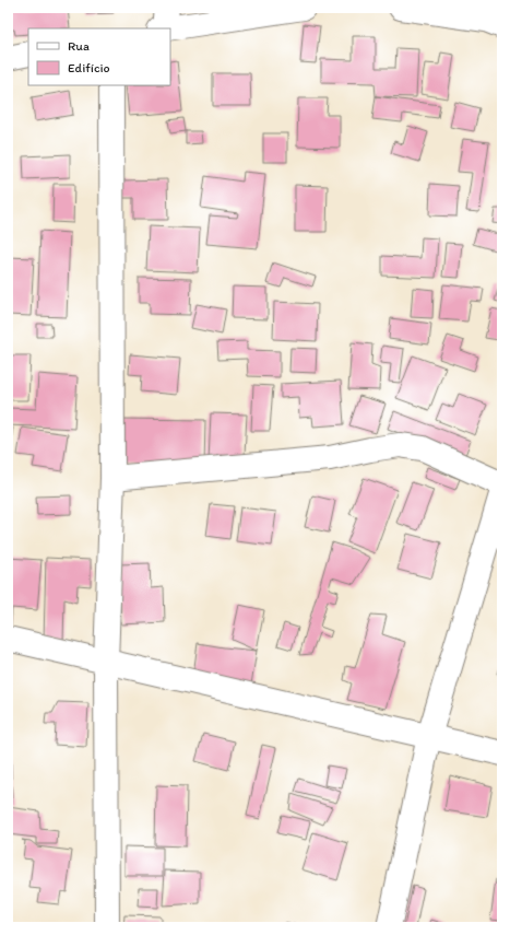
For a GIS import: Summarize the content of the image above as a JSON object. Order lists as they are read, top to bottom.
{
  "legend": ["Rua", "Edifício"]
}
